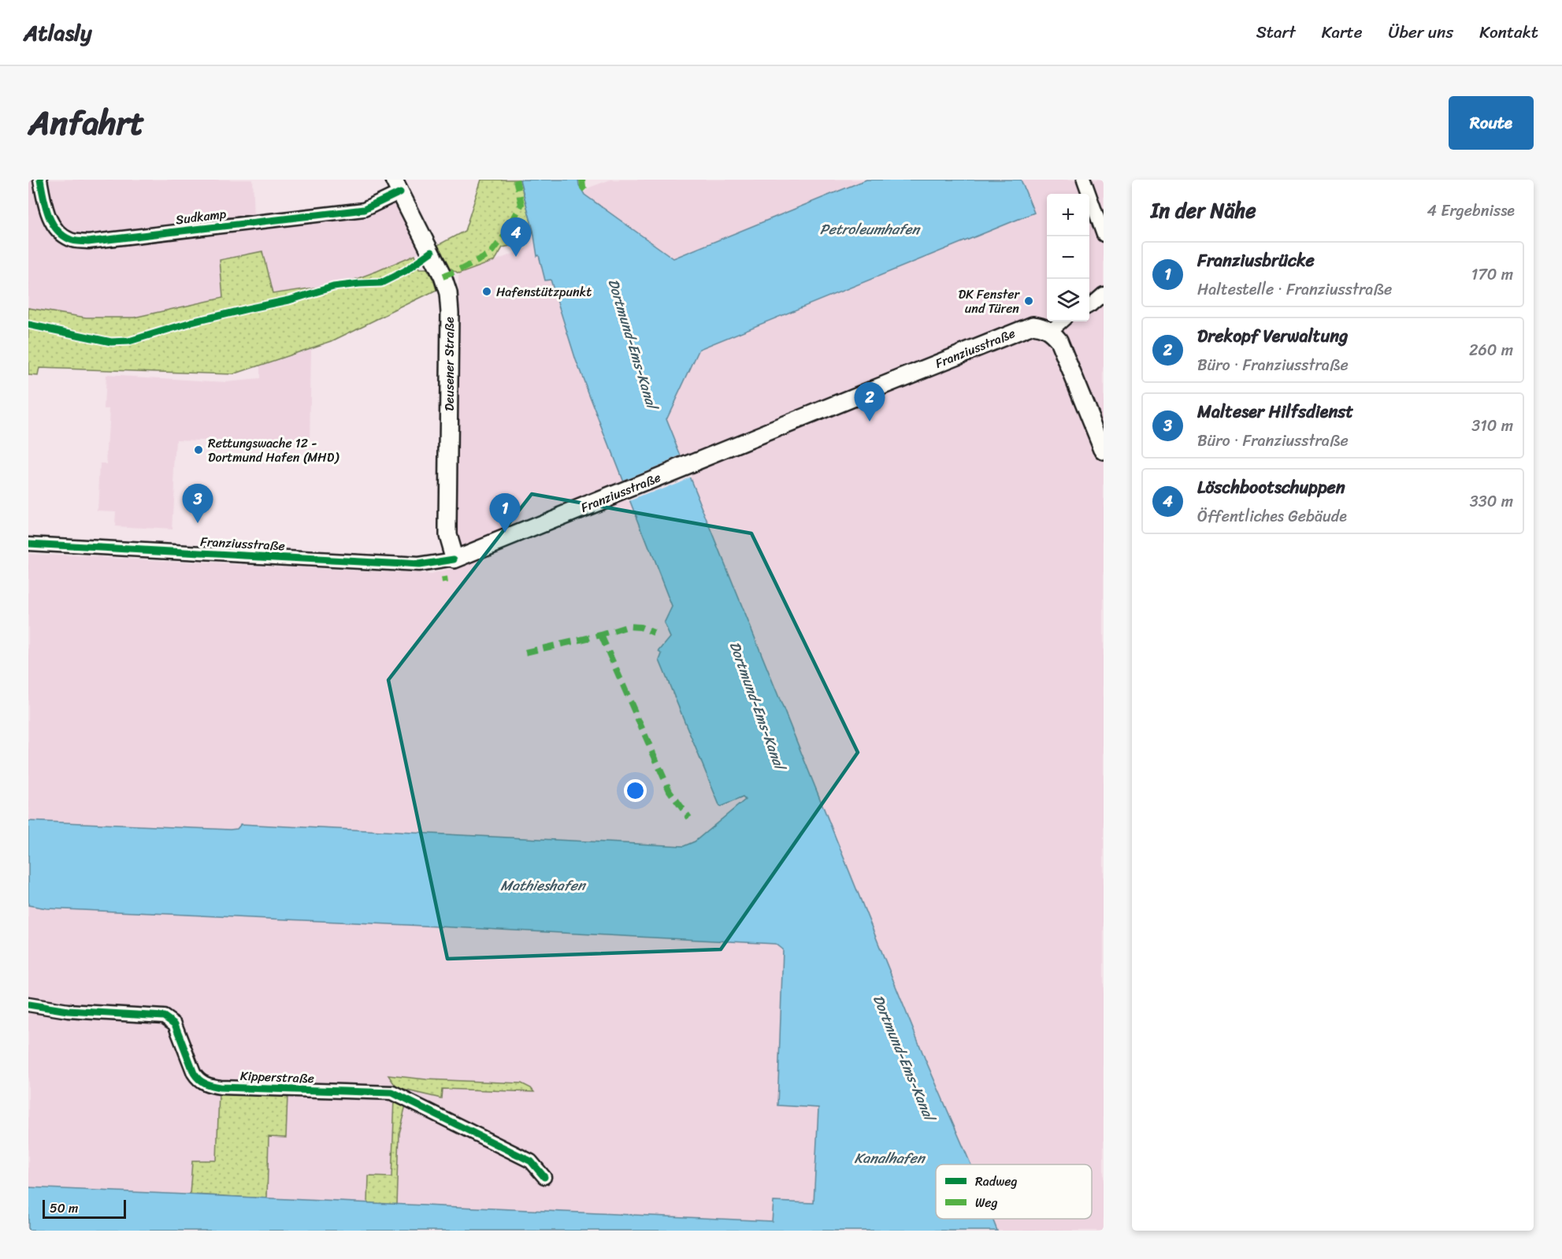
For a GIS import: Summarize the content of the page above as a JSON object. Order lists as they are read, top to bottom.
{
  "streets": {
    "main road": ["Franziusstraße", "Deusener Straße"],
    "street": ["Sudkamp", "Kipperstraße"]
  },
  "crossings": [
    ["Sudkamp", "Deusener Straße"],
    ["Franziusstraße", "Deusener Straße"]
  ],
  "water": [
    "Petroleumhafen",
    "Dortmund-Ems-Kanal",
    "Mathieshafen",
    "Kanalhafen"
  ],
  "places": ["Hafenstützpunkt", "DK Fenster und Türen", "Rettungswache 12 - Dortmund Hafen (MHD)"],
  "legend": ["Radweg", "Weg"],
  "scale_bar": "50 m",
  "page": {
    "header": "Atlasly",
    "nav": [
      "Start",
      "Karte",
      "Über uns",
      "Kontakt"
    ],
    "title": "Anfahrt",
    "buttons": "Route",
    "heading": ["In der Nähe", "4 Ergebnisse"],
    "map_buttons": ["+", "−"],
    "pins": [
      "4",
      "2",
      "3",
      "1"
    ],
    "list": [
      {
        "mark": "1",
        "name": "Franziusbrücke",
        "note": "Haltestelle · Franziusstraße",
        "value": "170 m"
      },
      {
        "mark": "2",
        "name": "Drekopf Verwaltung",
        "note": "Büro · Franziusstraße",
        "value": "260 m"
      },
      {
        "mark": "3",
        "name": "Malteser Hilfsdienst",
        "note": "Büro · Franziusstraße",
        "value": "310 m"
      },
      {
        "mark": "4",
        "name": "Löschbootschuppen",
        "note": "Öffentliches Gebäude",
        "value": "330 m"
      }
    ],
    "scale": "50 m"
  }
}
